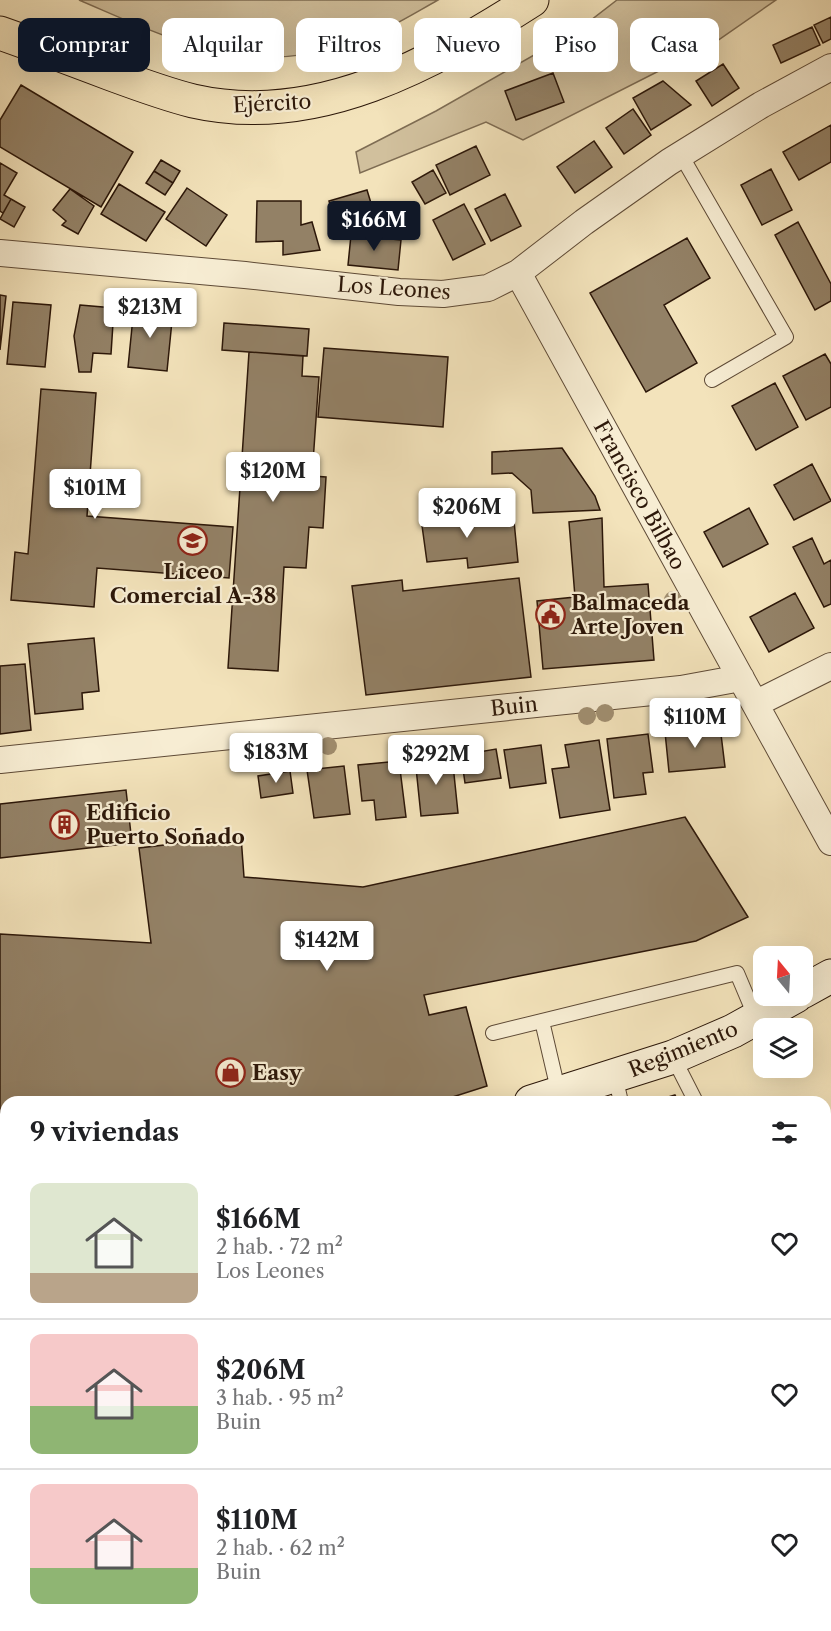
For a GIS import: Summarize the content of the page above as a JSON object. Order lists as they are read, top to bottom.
{
  "streets": {
    "main road": ["Ejército", "Regimiento"],
    "street": ["Los Leones", "Francisco Bilbao", "Buin"]
  },
  "crossings": [
    ["Los Leones", "Francisco Bilbao"],
    ["Francisco Bilbao", "Buin"]
  ],
  "places": {
    "school or university": ["Liceo Comercial A-38"],
    "public building": ["Balmaceda Arte Joven"],
    "building": ["Edificio Puerto Soñado"],
    "shop": ["Easy"]
  },
  "north": "top",
  "page": {
    "chip": [
      "Comprar",
      "Alquilar",
      "Filtros",
      "Nuevo",
      "Piso",
      "Casa"
    ],
    "price": [
      "$166M",
      "$213M",
      "$120M",
      "$101M",
      "$206M",
      "$110M",
      "$183M",
      "$292M",
      "$142M"
    ],
    "heading": "9 viviendas",
    "list": [
      {
        "name": "$166M",
        "note": "2 hab. · 72 m² · Los Leones"
      },
      {
        "name": "$206M",
        "note": "3 hab. · 95 m² · Buin"
      },
      {
        "name": "$110M",
        "note": "2 hab. · 62 m² · Buin"
      }
    ]
  }
}
